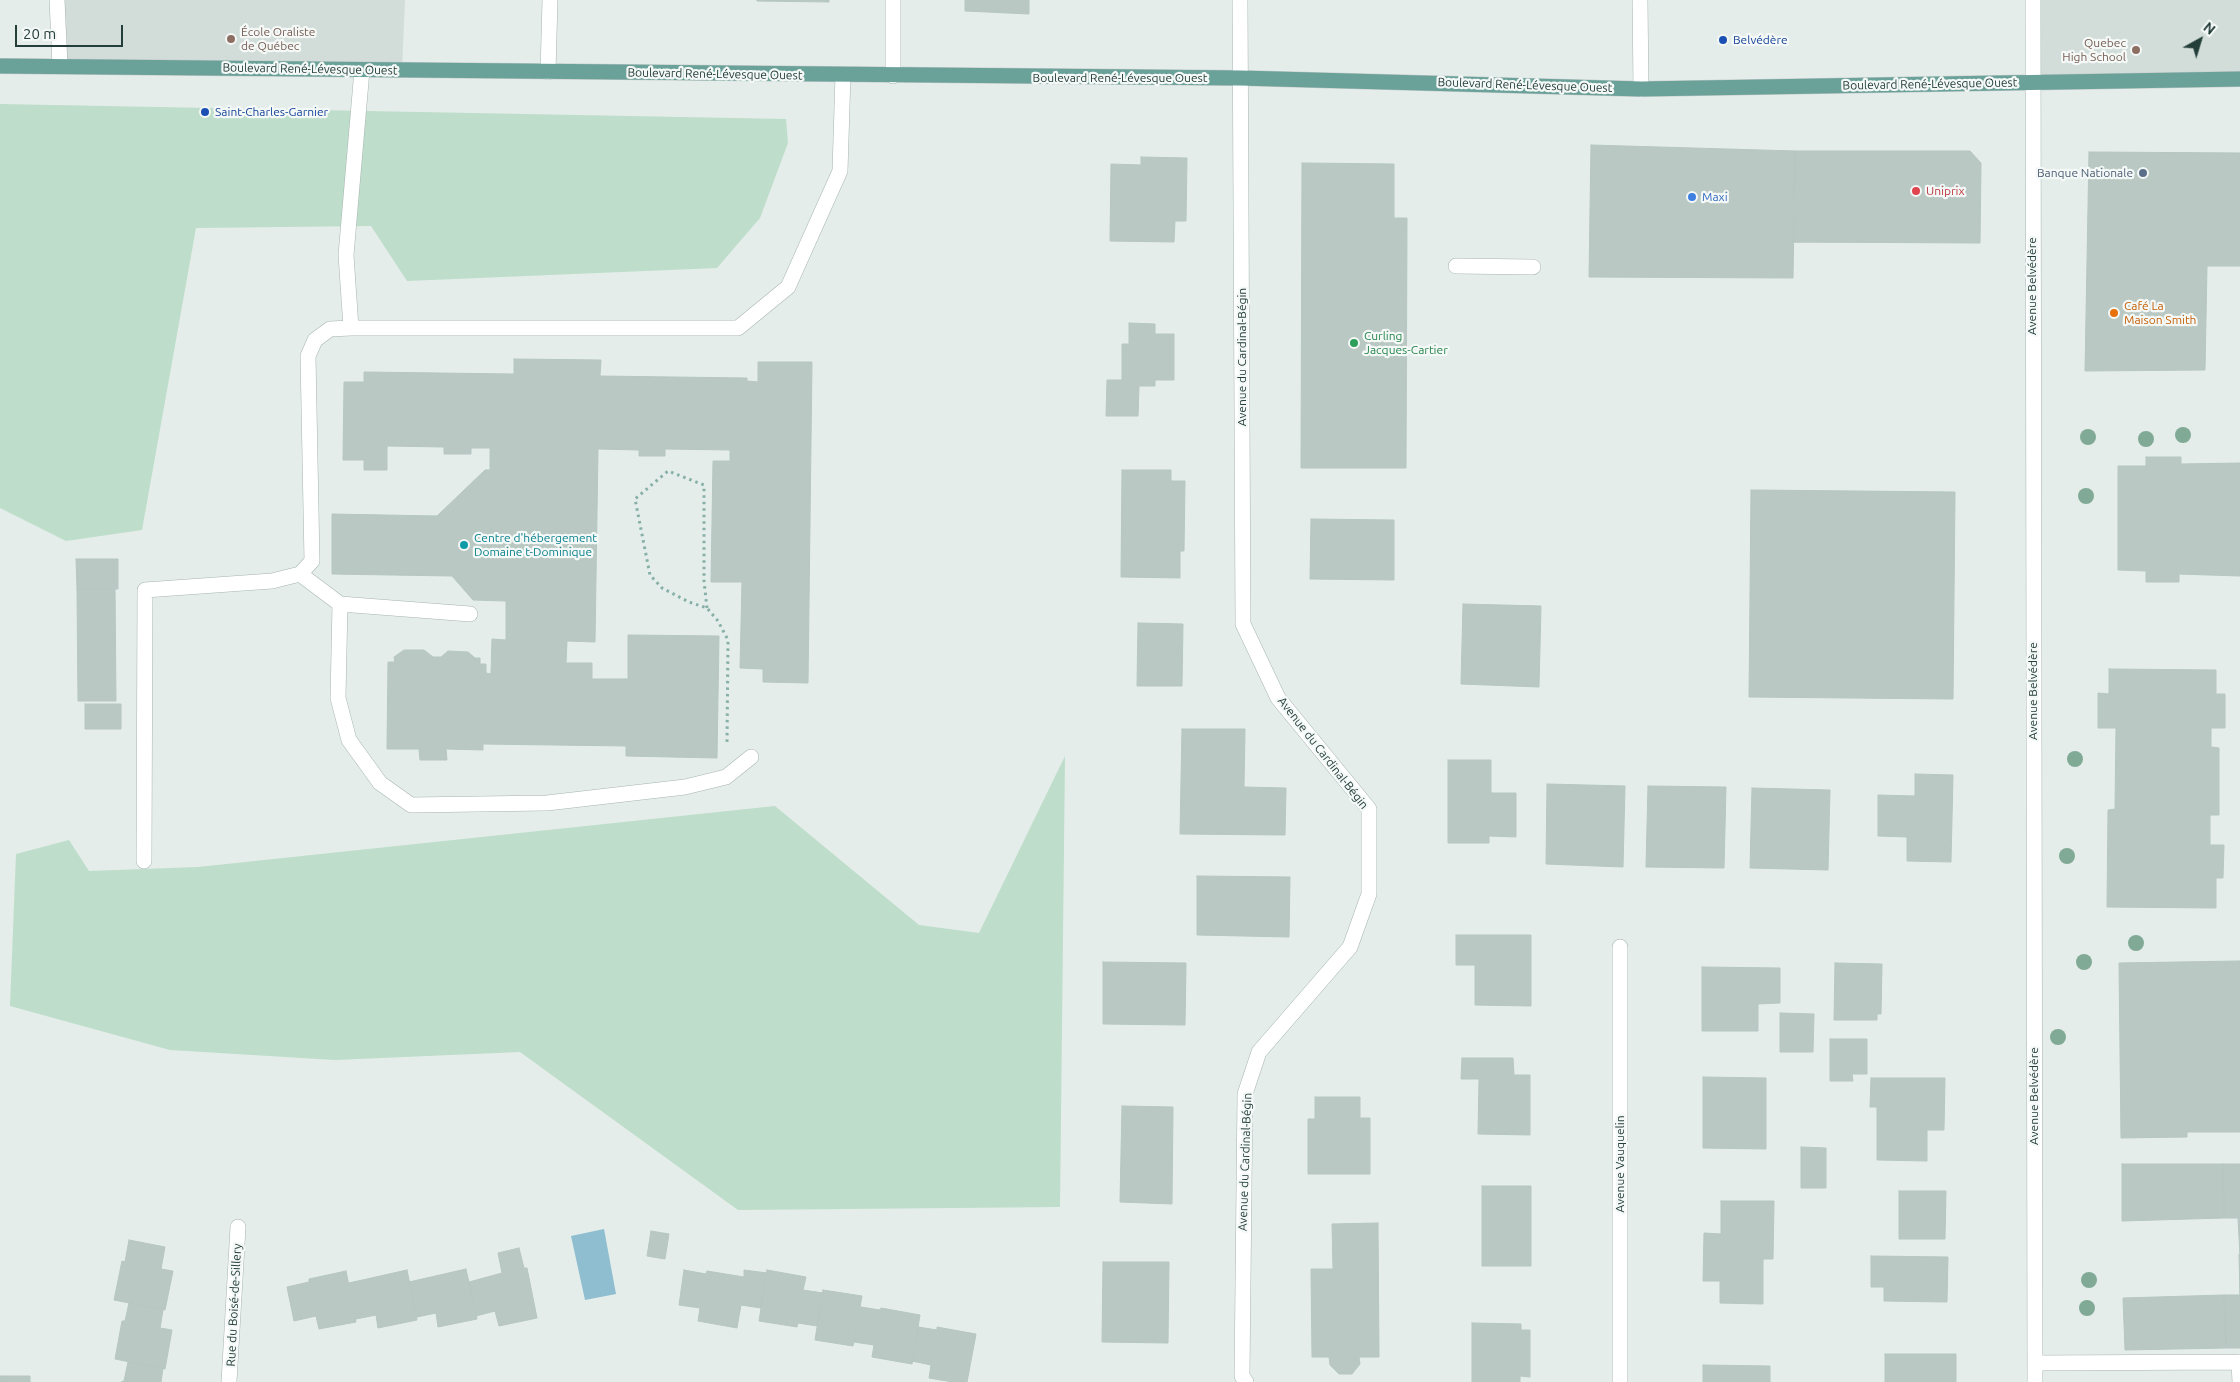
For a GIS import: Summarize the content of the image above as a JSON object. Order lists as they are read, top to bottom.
{
  "streets": {
    "main road": ["Boulevard René-Lévesque Ouest"],
    "street": [
      "Avenue Belvédère",
      "Avenue du Cardinal-Bégin",
      "Avenue Vauquelin",
      "Rue du Boisé-de-Sillery"
    ]
  },
  "crossings": [
    ["Boulevard René-Lévesque Ouest", "Avenue Belvédère"],
    ["Boulevard René-Lévesque Ouest", "Avenue du Cardinal-Bégin"]
  ],
  "places": [
    "École Oraliste de Québec",
    "Belvédère",
    "Quebec High School",
    "Saint-Charles-Garnier",
    "Banque Nationale",
    "Uniprix",
    "Maxi",
    "Café La Maison Smith",
    "Curling Jacques-Cartier",
    "Centre d'hébergement Domaine t-Dominique"
  ],
  "scale_bar": "20 m",
  "north": "top right"
}
